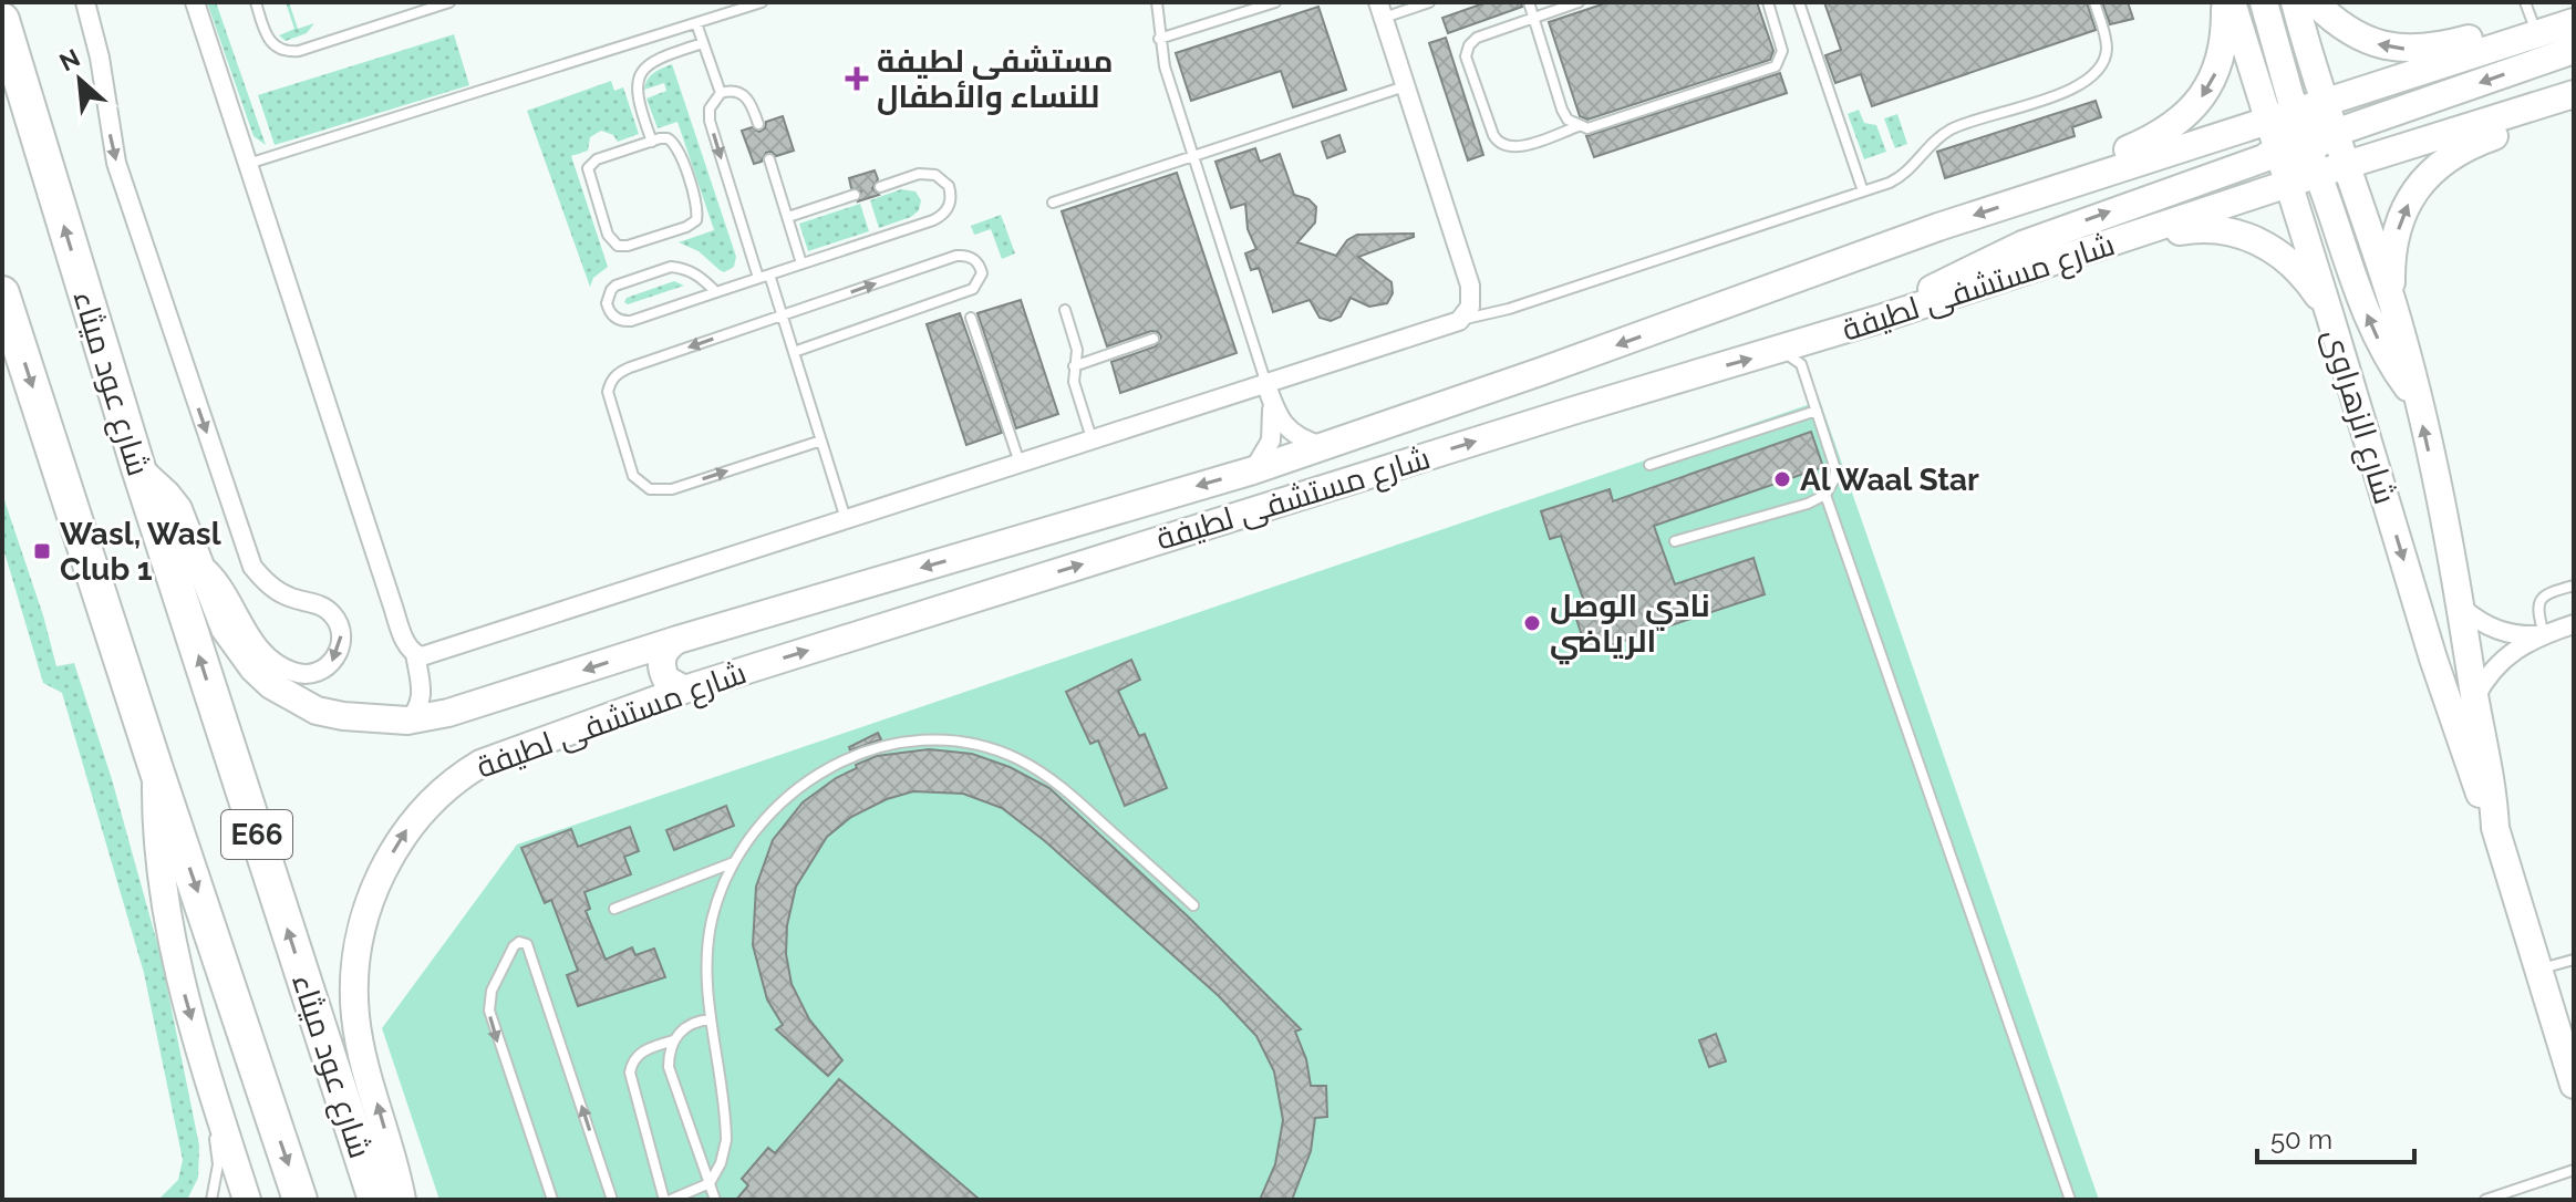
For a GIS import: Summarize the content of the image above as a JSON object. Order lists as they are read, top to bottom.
{
  "streets": {
    "highway": ["شارع عود ميثاء", "E66"],
    "main road": ["شارع مستشفى لطيفة", "شارع الزهراوى"]
  },
  "crossings": [
    ["شارع مستشفى لطيفة", "شارع عود ميثاء"],
    ["شارع مستشفى لطيفة", "شارع الزهراوى"]
  ],
  "places": {
    "health": ["مستشفى لطيفة للنساء والأطفال"],
    "other": ["Al Waal Star", "نادي الوصل الرياضي"],
    "transit": ["Wasl, Wasl Club 1"]
  },
  "scale_bar": "50 m",
  "north": "top left"
}
